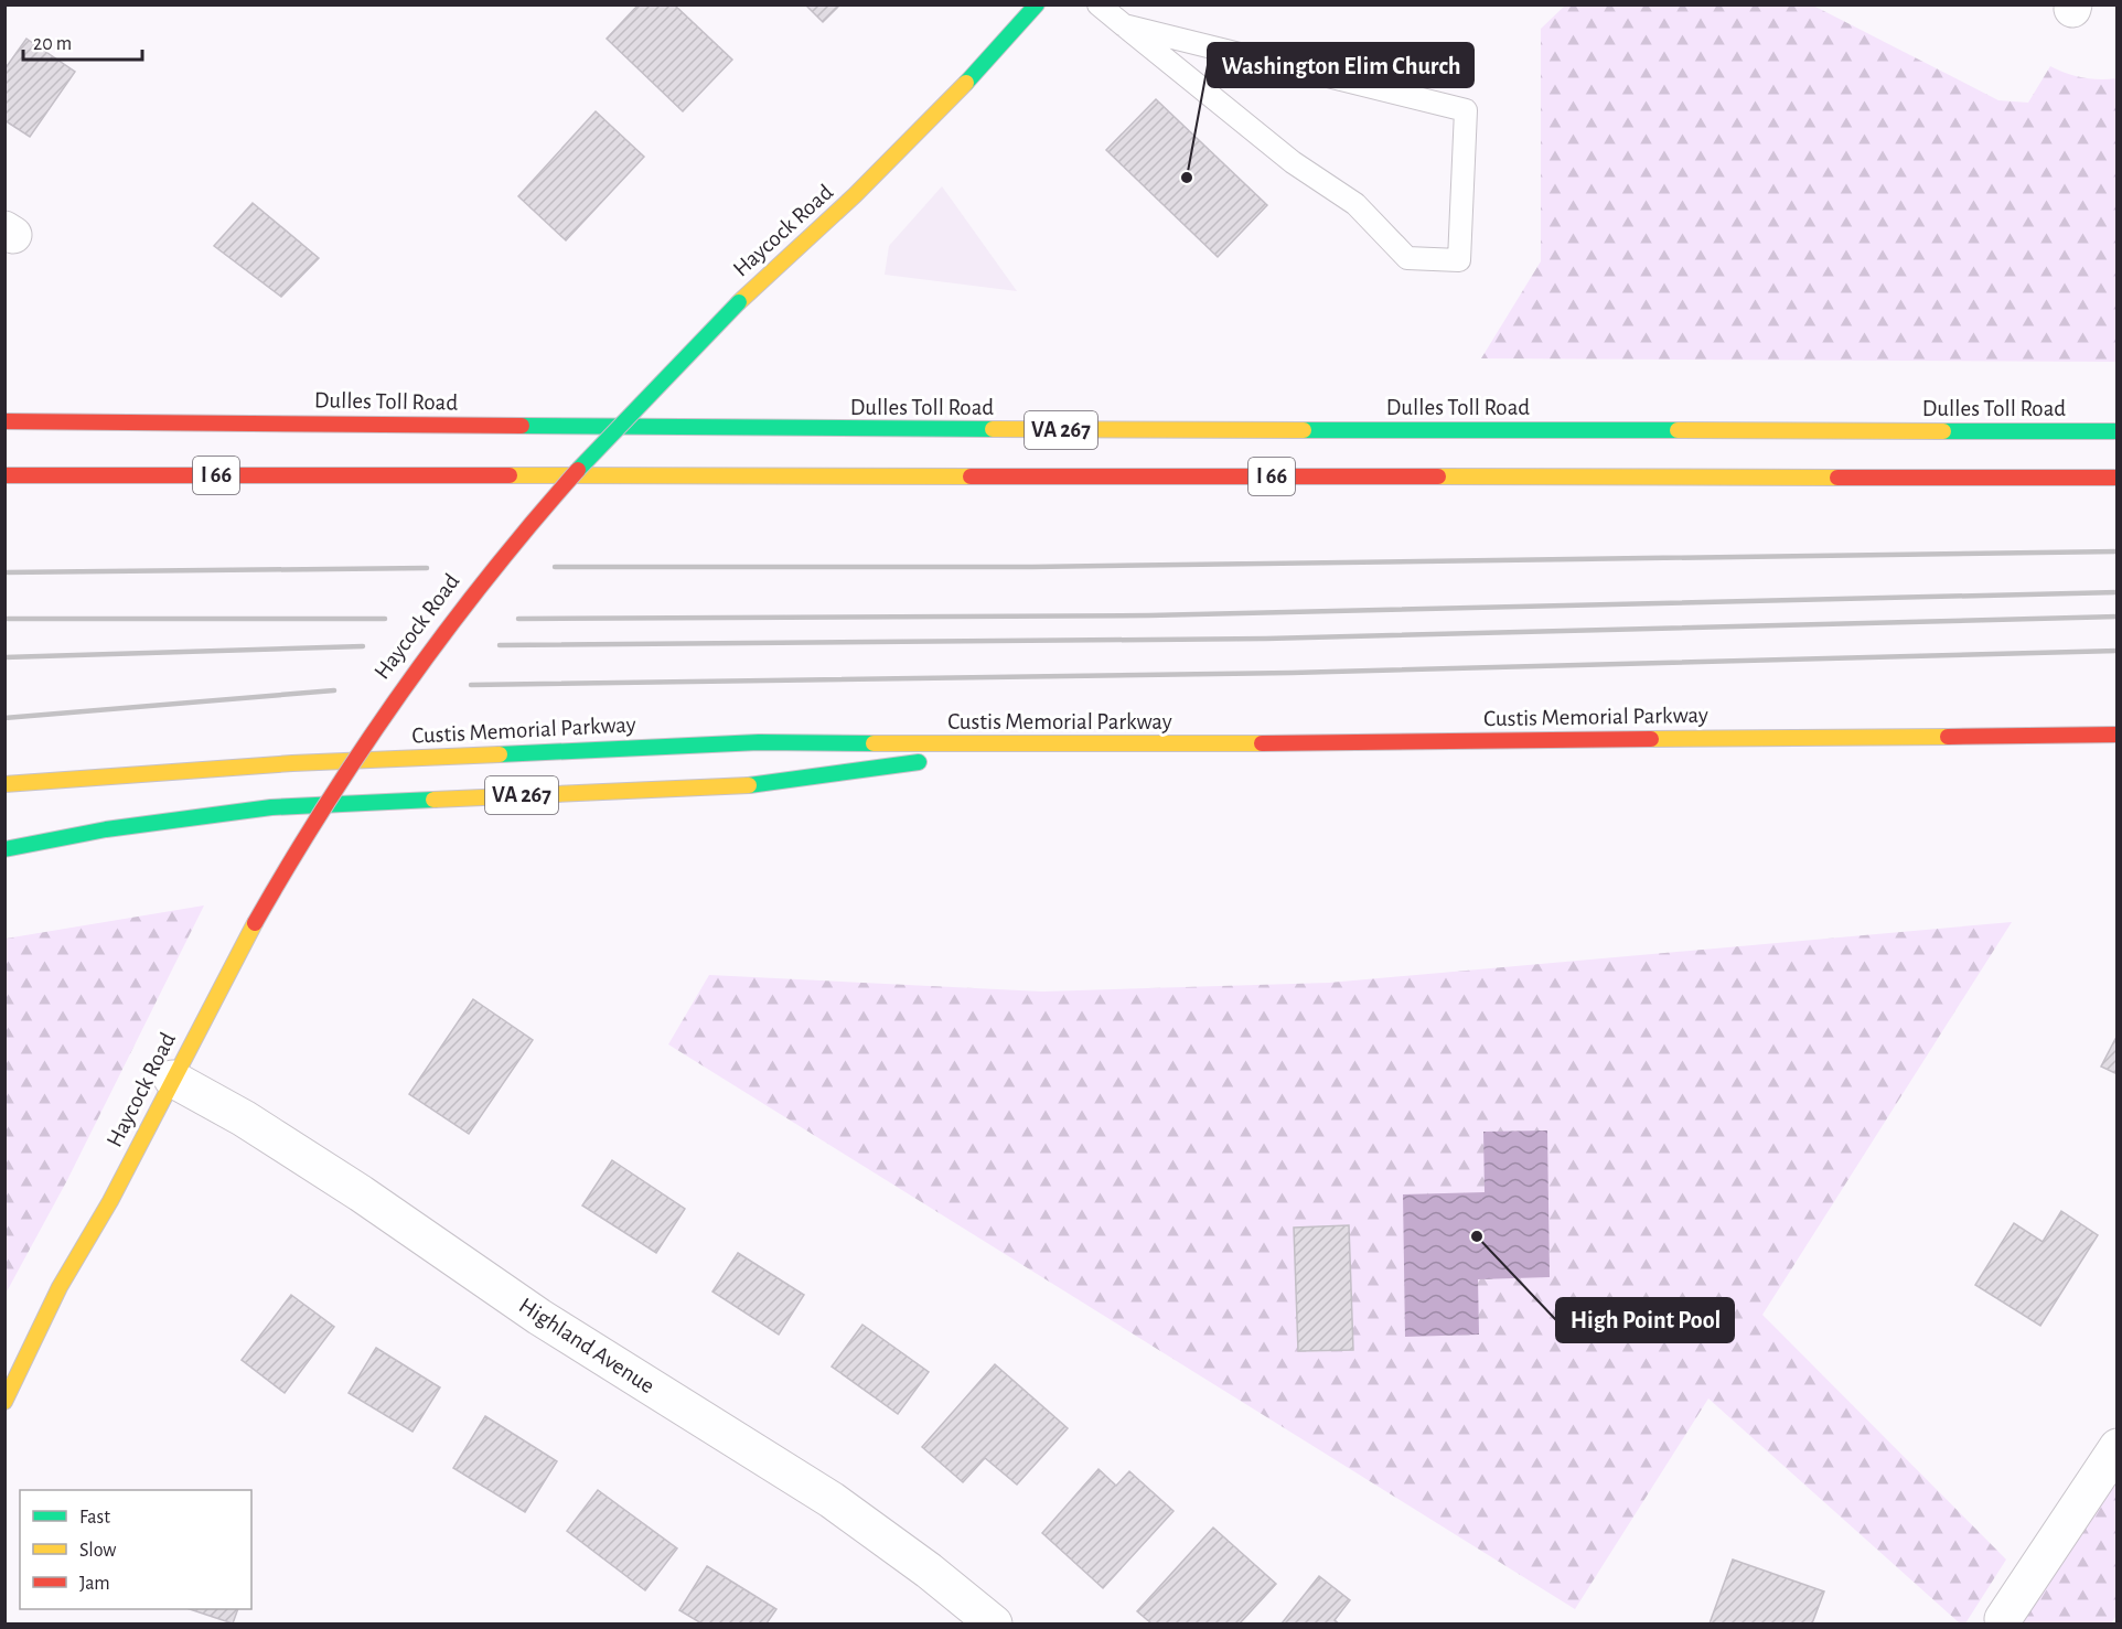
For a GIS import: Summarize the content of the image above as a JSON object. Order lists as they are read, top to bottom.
{
  "streets": {
    "main road": [
      "Haycock Road",
      "Dulles Toll Road",
      "VA 267",
      "I 66",
      "Custis Memorial Parkway"
    ],
    "street": ["Highland Avenue"]
  },
  "crossings": [
    ["Haycock Road", "Highland Avenue"],
    ["VA 267", "Custis Memorial Parkway"]
  ],
  "places": ["Washington Elim Church", "High Point Pool"],
  "legend": ["Fast", "Slow", "Jam"],
  "scale_bar": "20 m"
}
